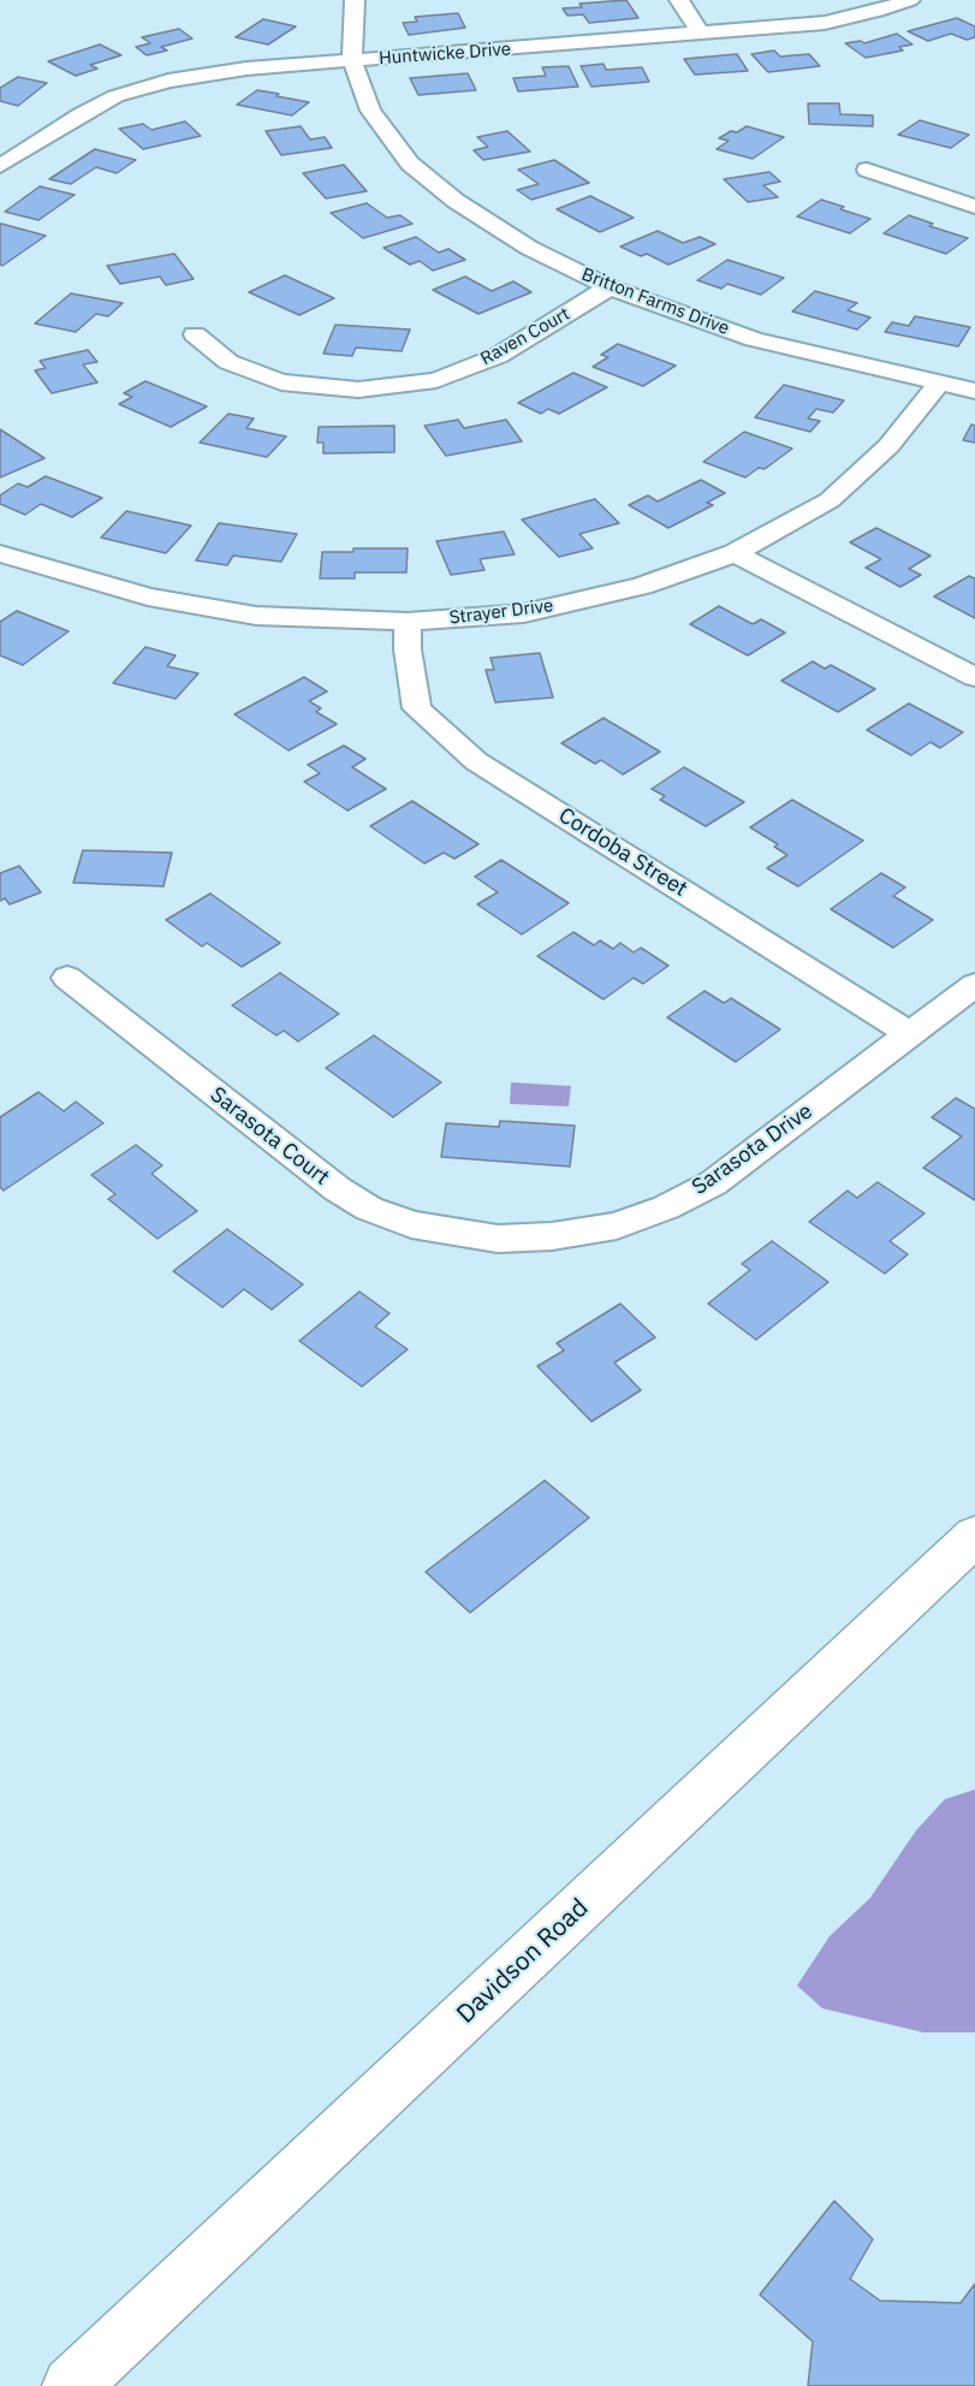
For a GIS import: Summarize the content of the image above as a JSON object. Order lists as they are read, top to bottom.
{
  "streets": {
    "main road": ["Davidson Road"],
    "street": [
      "Huntwicke Drive",
      "Britton Farms Drive",
      "Raven Court",
      "Strayer Drive",
      "Cordoba Street",
      "Sarasota Court",
      "Sarasota Drive"
    ]
  },
  "crossings": [
    ["Huntwicke Drive", "Britton Farms Drive"],
    ["Britton Farms Drive", "Raven Court"],
    ["Britton Farms Drive", "Strayer Drive"],
    ["Strayer Drive", "Cordoba Street"],
    ["Cordoba Street", "Sarasota Drive"],
    ["Sarasota Court", "Sarasota Drive"]
  ]
}
